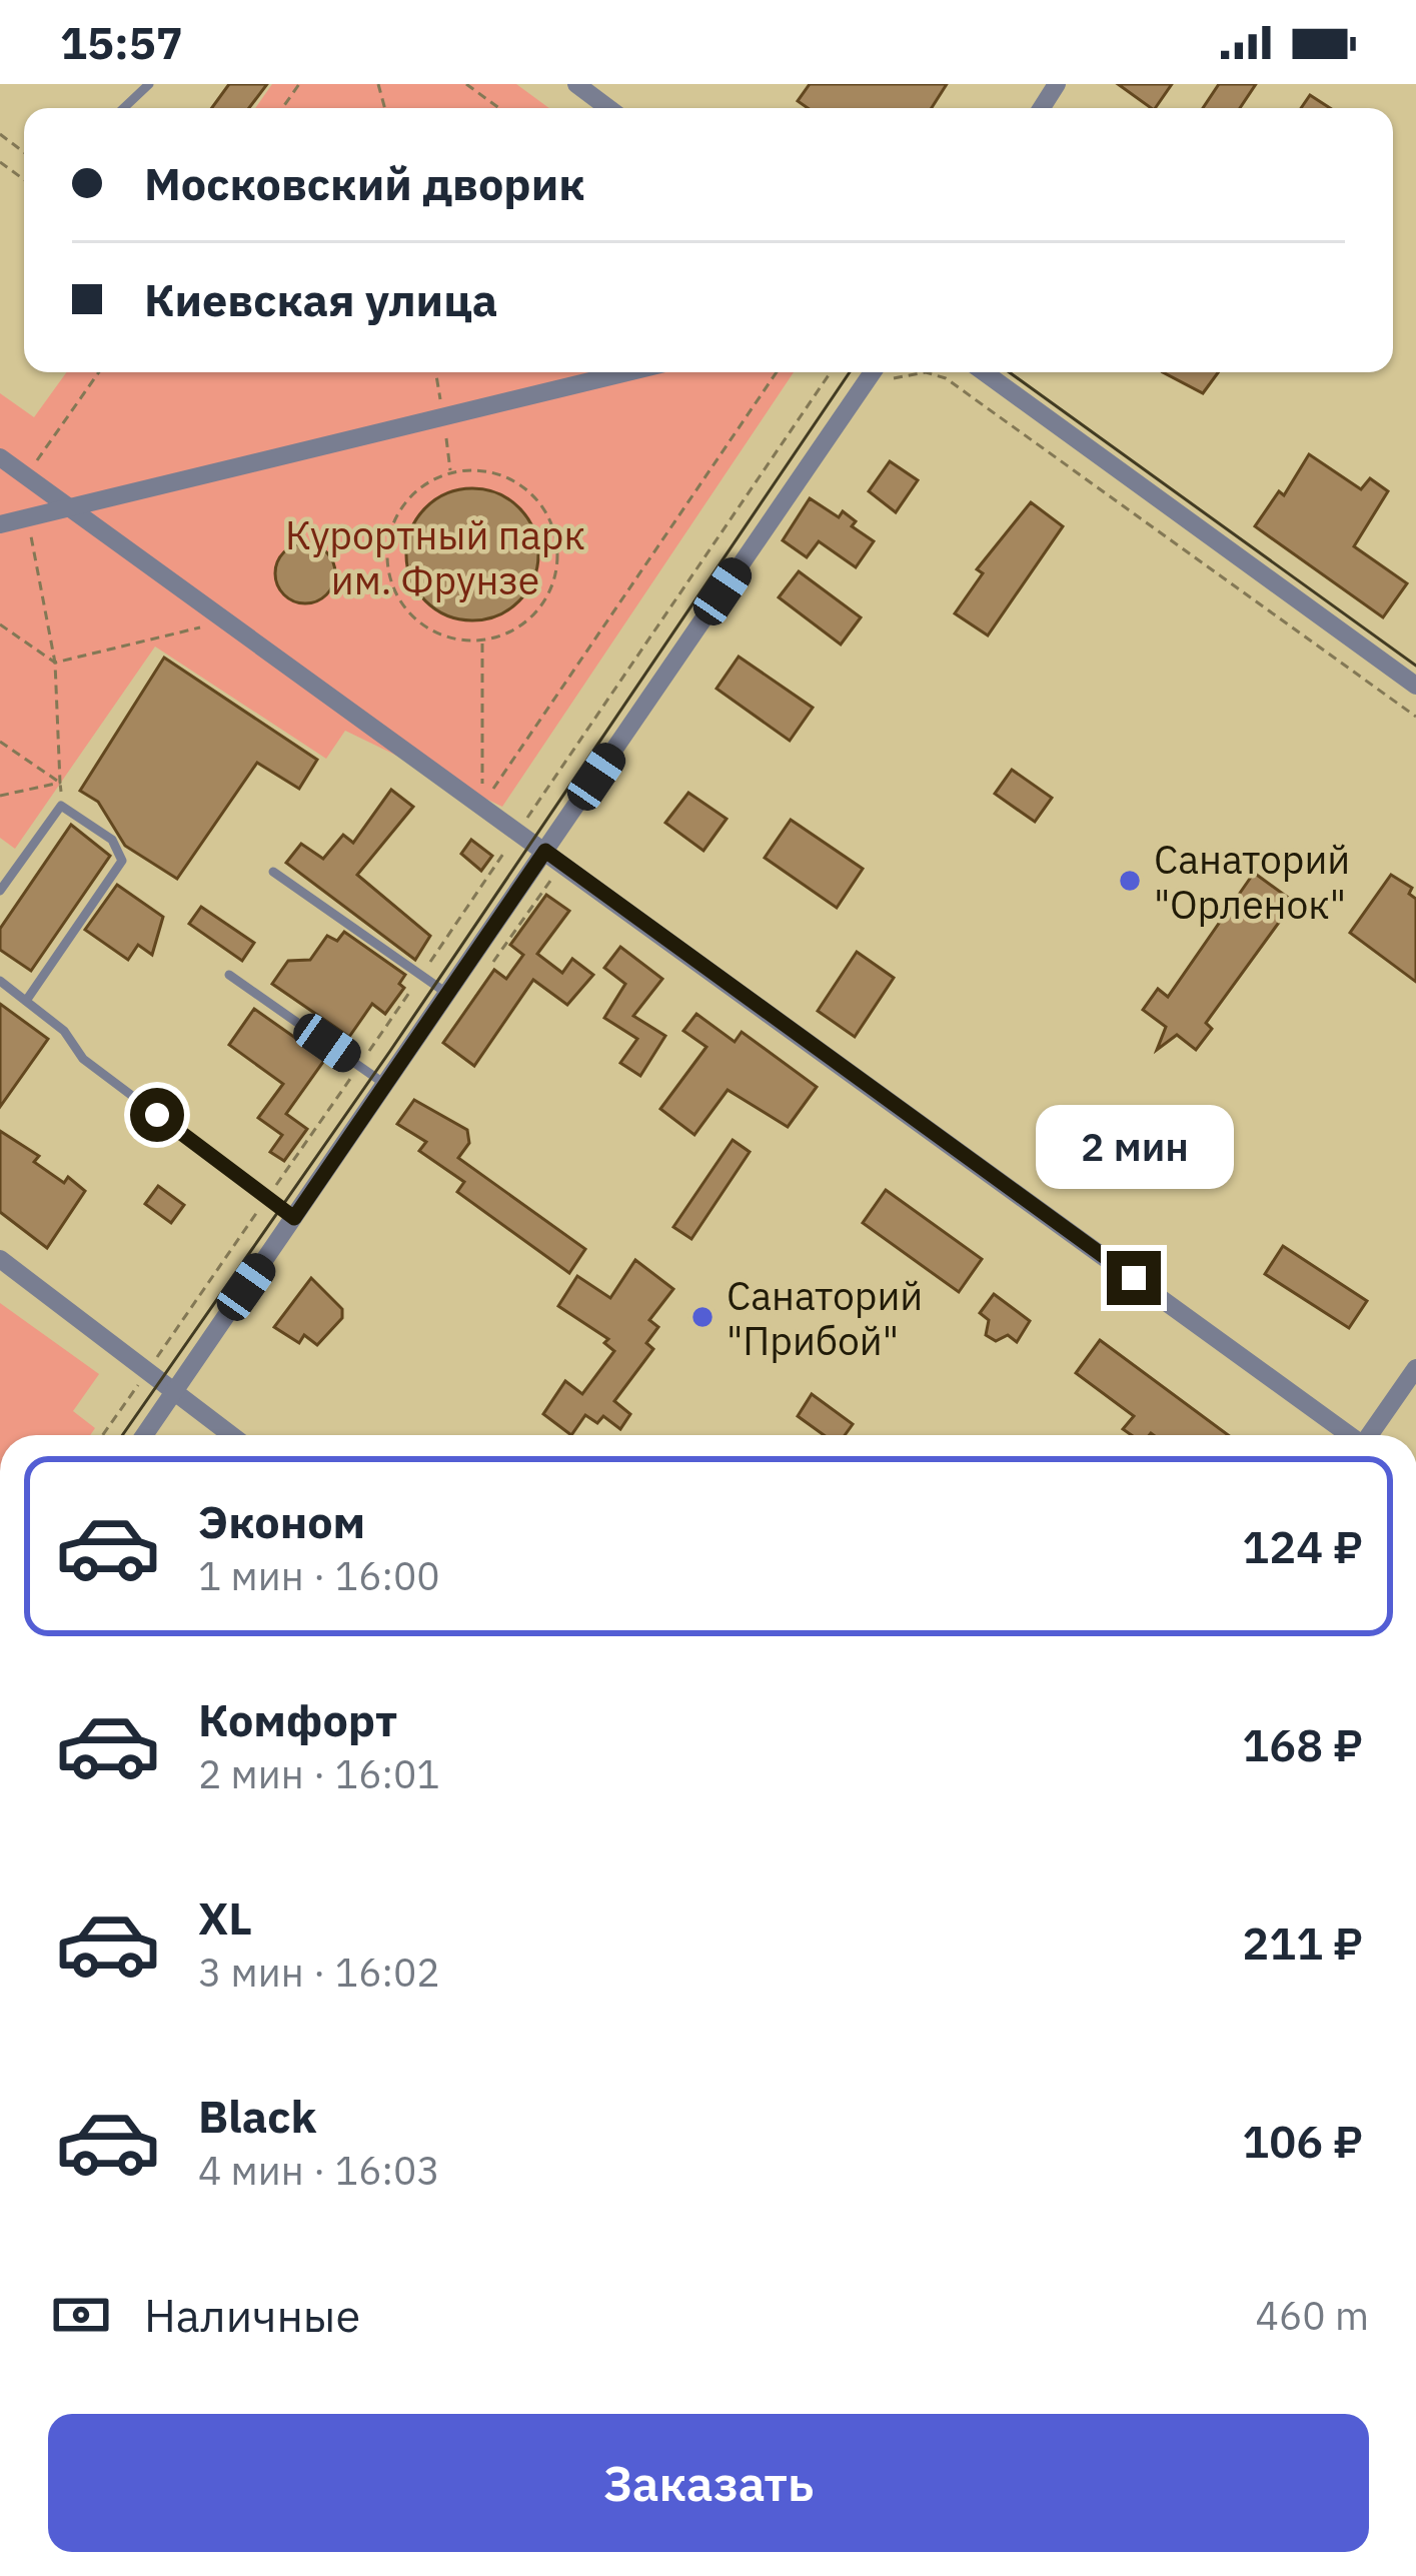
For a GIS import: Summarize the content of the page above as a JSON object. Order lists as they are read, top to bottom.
{
  "parks": ["Курортный парк им. Фрунзе"],
  "places": ["Санаторий \"Орленок\"", "Санаторий \"Прибой\""],
  "page": {
    "status": "15:57",
    "banner": ["Московский дворик", "Киевская улица"],
    "bubble": "2 мин",
    "list": [
      {
        "name": "Эконом",
        "note": "1 мин · 16:00",
        "value": "124 ₽"
      },
      {
        "name": "Комфорт",
        "note": "2 мин · 16:01",
        "value": "168 ₽"
      },
      {
        "name": "XL",
        "note": "3 мин · 16:02",
        "value": "211 ₽"
      },
      {
        "name": "Black",
        "note": "4 мин · 16:03",
        "value": "106 ₽"
      }
    ],
    "pay": ["Наличные", "460 m"],
    "buttons": "Заказать"
  }
}
